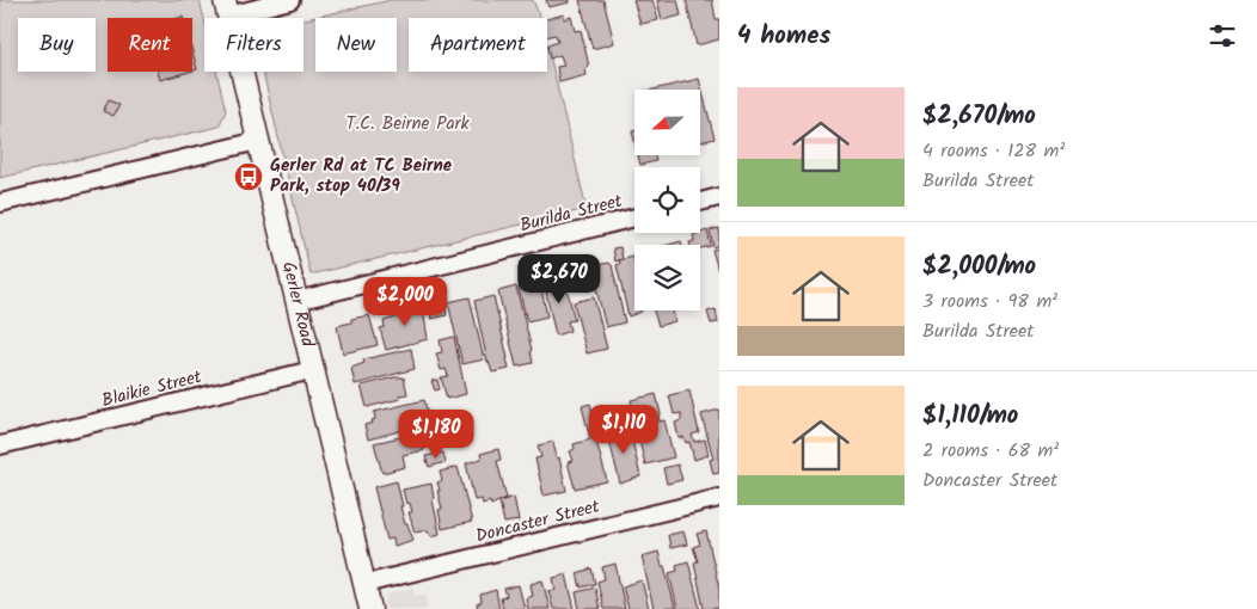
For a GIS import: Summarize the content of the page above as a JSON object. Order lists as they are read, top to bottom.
{
  "streets": {
    "street": [
      "Burilda Street",
      "Gerler Road",
      "Blaikie Street",
      "Doncaster Street"
    ]
  },
  "crossings": [
    ["Burilda Street", "Gerler Road"],
    ["Gerler Road", "Blaikie Street"],
    ["Gerler Road", "Doncaster Street"]
  ],
  "parks": ["T.C. Beirne Park"],
  "places": {
    "bus stop": ["Gerler Rd at TC Beirne Park, stop 40/39"]
  },
  "north": "left",
  "page": {
    "heading": "4 homes",
    "chip": [
      "Buy",
      "Rent",
      "Filters",
      "New",
      "Apartment"
    ],
    "list": [
      {
        "name": "$2,670/mo",
        "note": "4 rooms · 128 m² · Burilda Street"
      },
      {
        "name": "$2,000/mo",
        "note": "3 rooms · 98 m² · Burilda Street"
      },
      {
        "name": "$1,110/mo",
        "note": "2 rooms · 68 m² · Doncaster Street"
      }
    ],
    "price": [
      "$2,670",
      "$2,000",
      "$1,110",
      "$1,180"
    ]
  }
}
